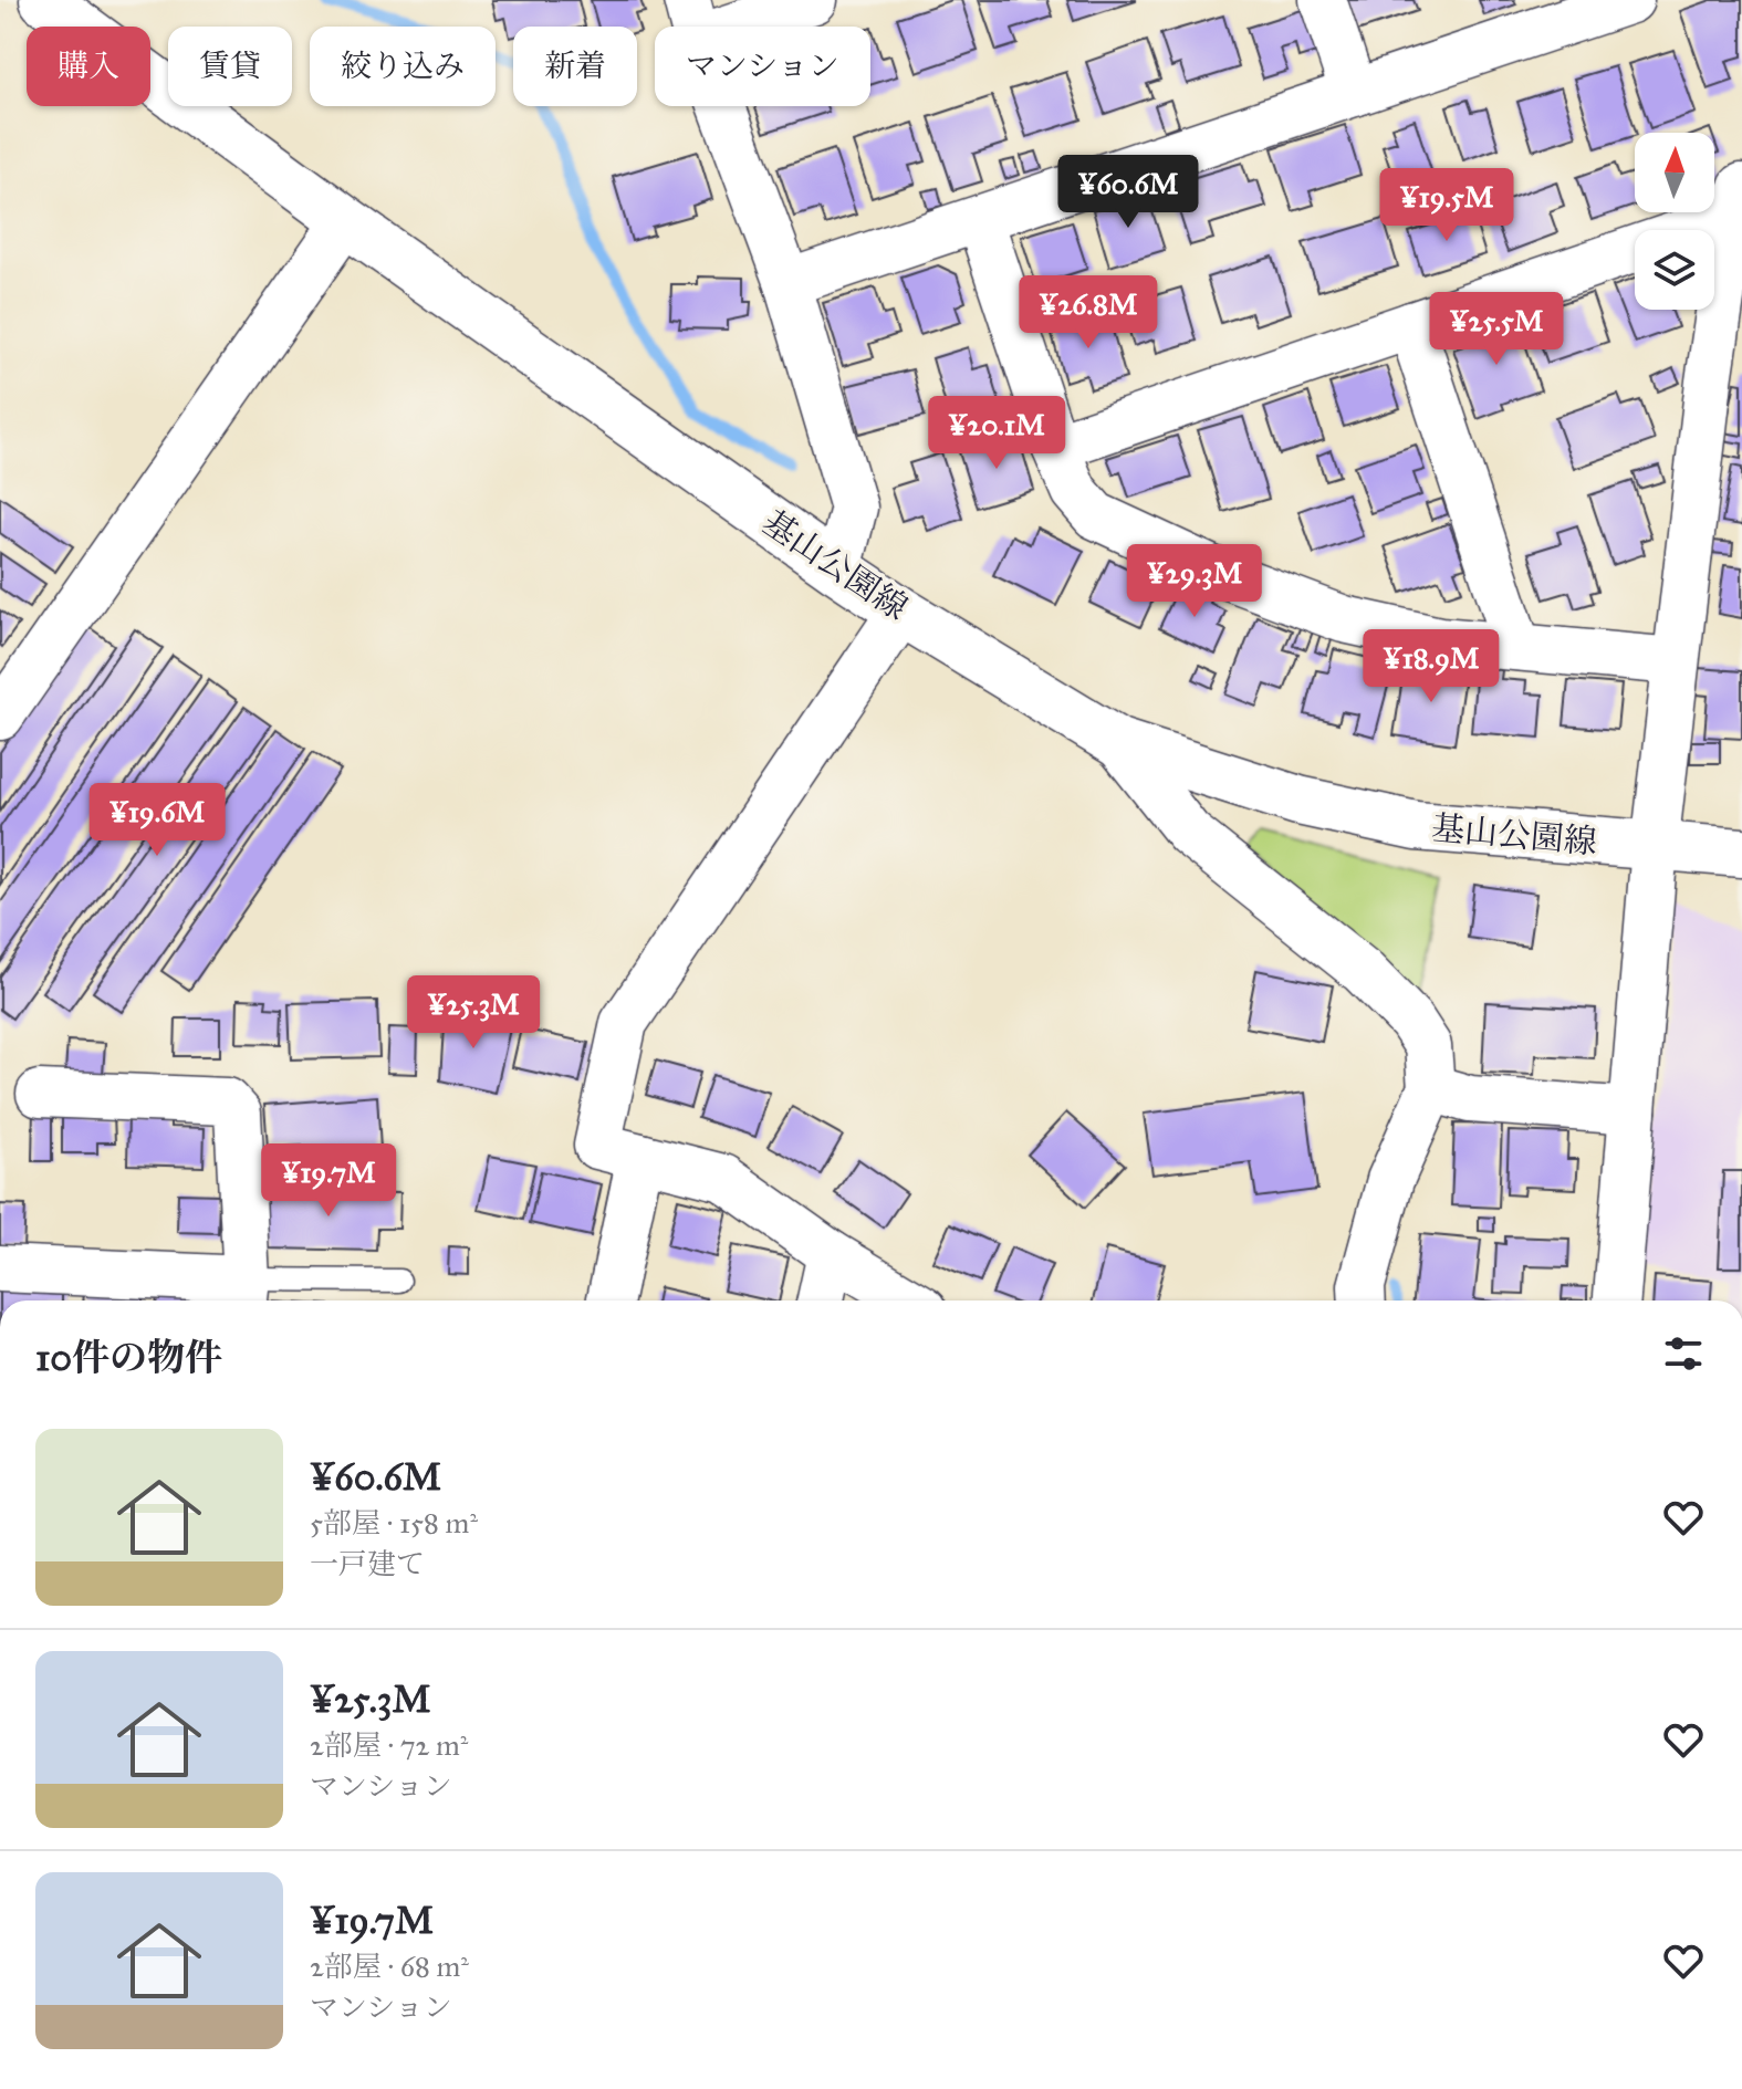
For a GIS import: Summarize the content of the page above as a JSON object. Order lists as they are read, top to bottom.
{
  "streets": {
    "main road": ["基山公園線"]
  },
  "north": "top",
  "page": {
    "chip": [
      "購入",
      "賃貸",
      "絞り込み",
      "新着",
      "マンション"
    ],
    "price": [
      "¥60.6M",
      "¥19.5M",
      "¥26.8M",
      "¥25.5M",
      "¥20.1M",
      "¥29.3M",
      "¥18.9M",
      "¥19.6M",
      "¥25.3M",
      "¥19.7M"
    ],
    "heading": "10件の物件",
    "list": [
      {
        "name": "¥60.6M",
        "note": "5部屋 · 158 m² · 一戸建て"
      },
      {
        "name": "¥25.3M",
        "note": "2部屋 · 72 m² · マンション"
      },
      {
        "name": "¥19.7M",
        "note": "2部屋 · 68 m² · マンション"
      }
    ]
  }
}
